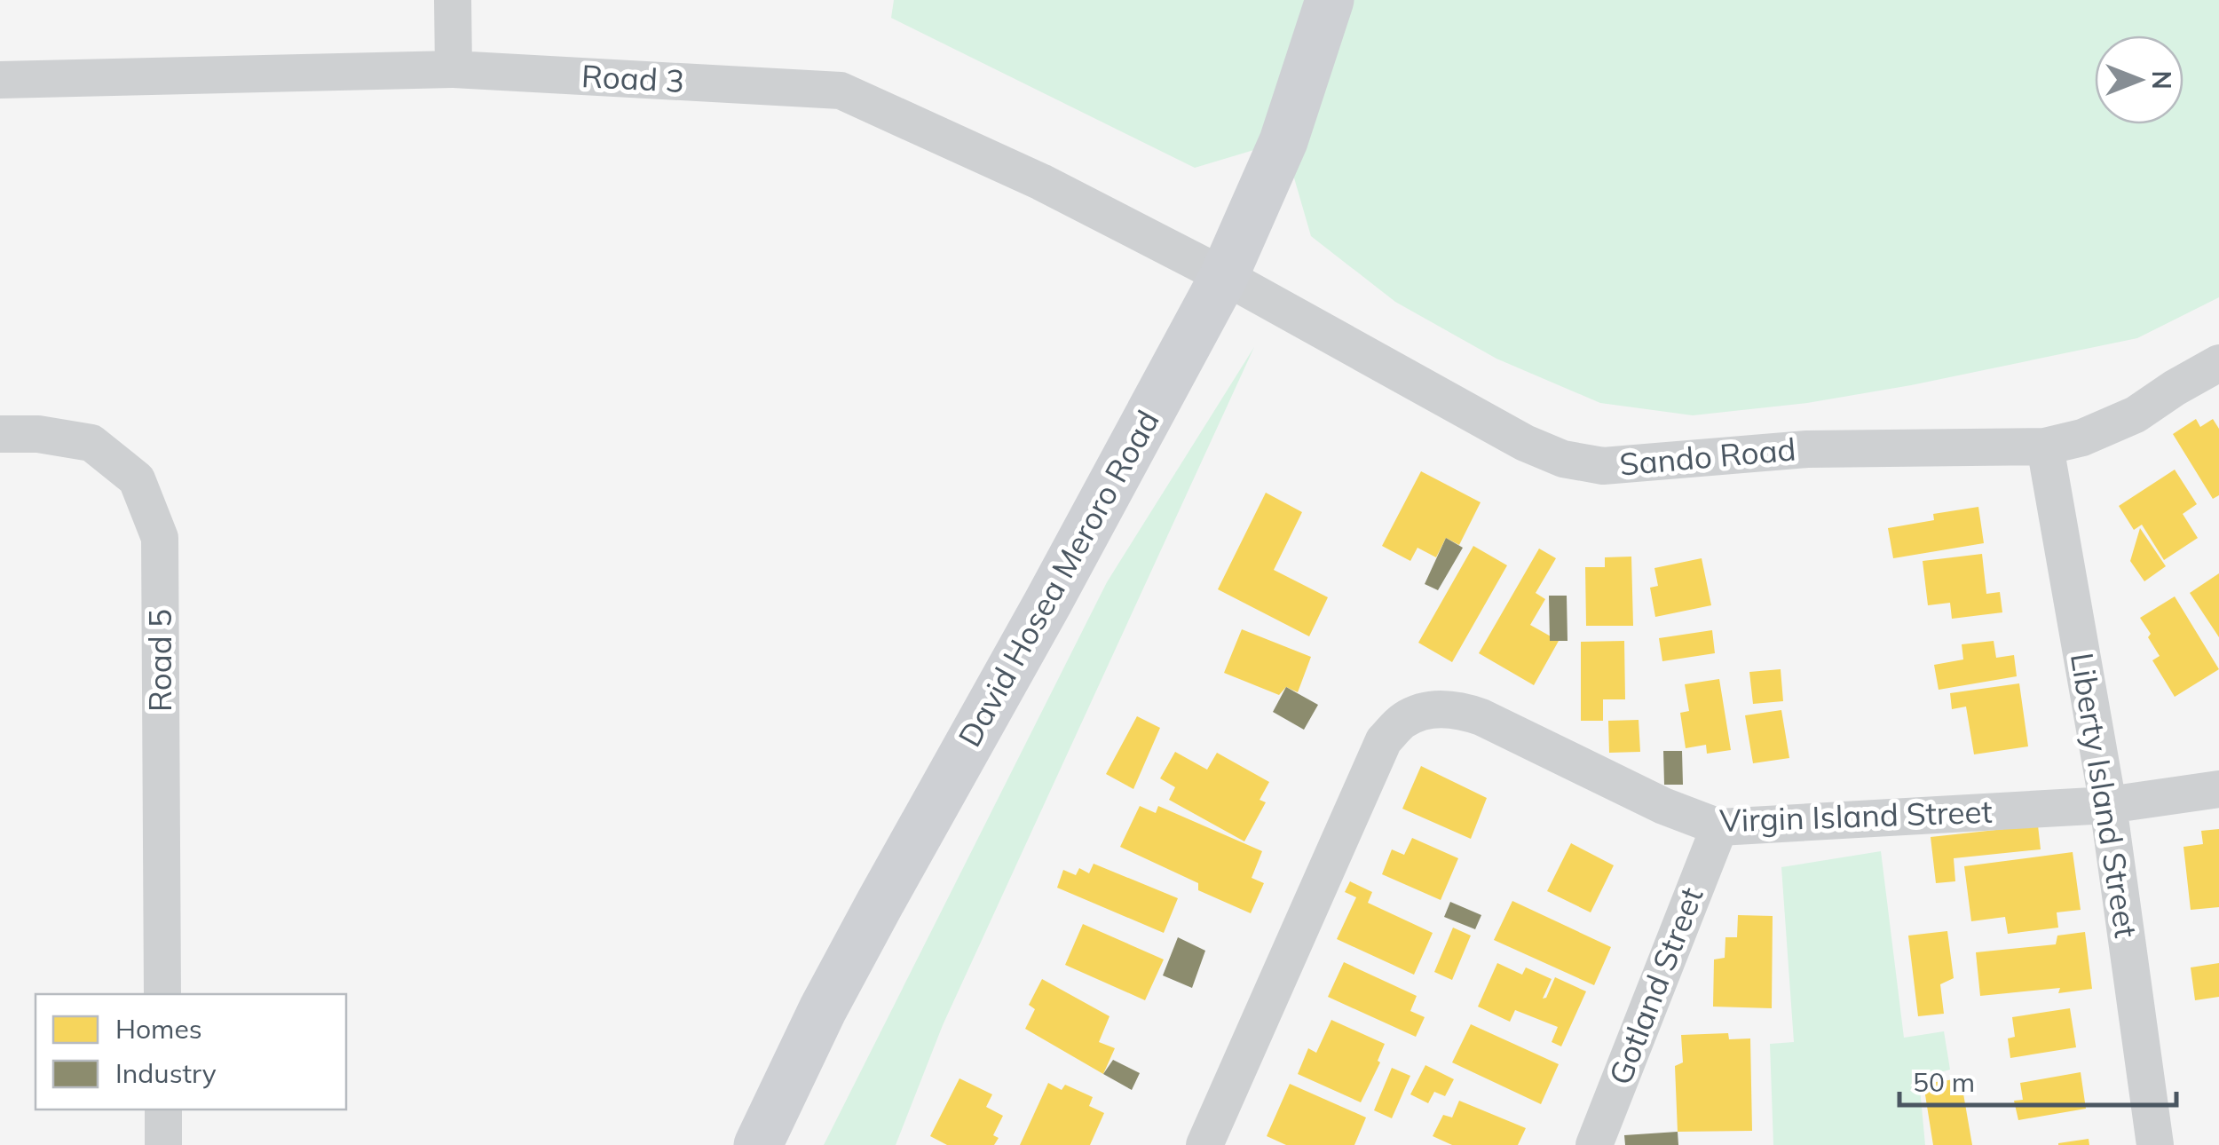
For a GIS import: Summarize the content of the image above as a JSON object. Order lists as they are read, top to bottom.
{
  "streets": {
    "main road": ["David Hosea Meroro Road"],
    "street": [
      "Road 3",
      "Sando Road",
      "Road 5",
      "Liberty Island Street",
      "Virgin Island Street",
      "Gotland Street"
    ]
  },
  "crossings": [
    ["Road 3", "Sando Road"],
    ["Road 3", "David Hosea Meroro Road"],
    ["Sando Road", "David Hosea Meroro Road"],
    ["Sando Road", "Liberty Island Street"],
    ["Liberty Island Street", "Virgin Island Street"],
    ["Virgin Island Street", "Gotland Street"]
  ],
  "legend": ["Homes", "Industry"],
  "scale_bar": "50 m",
  "north": "right"
}
